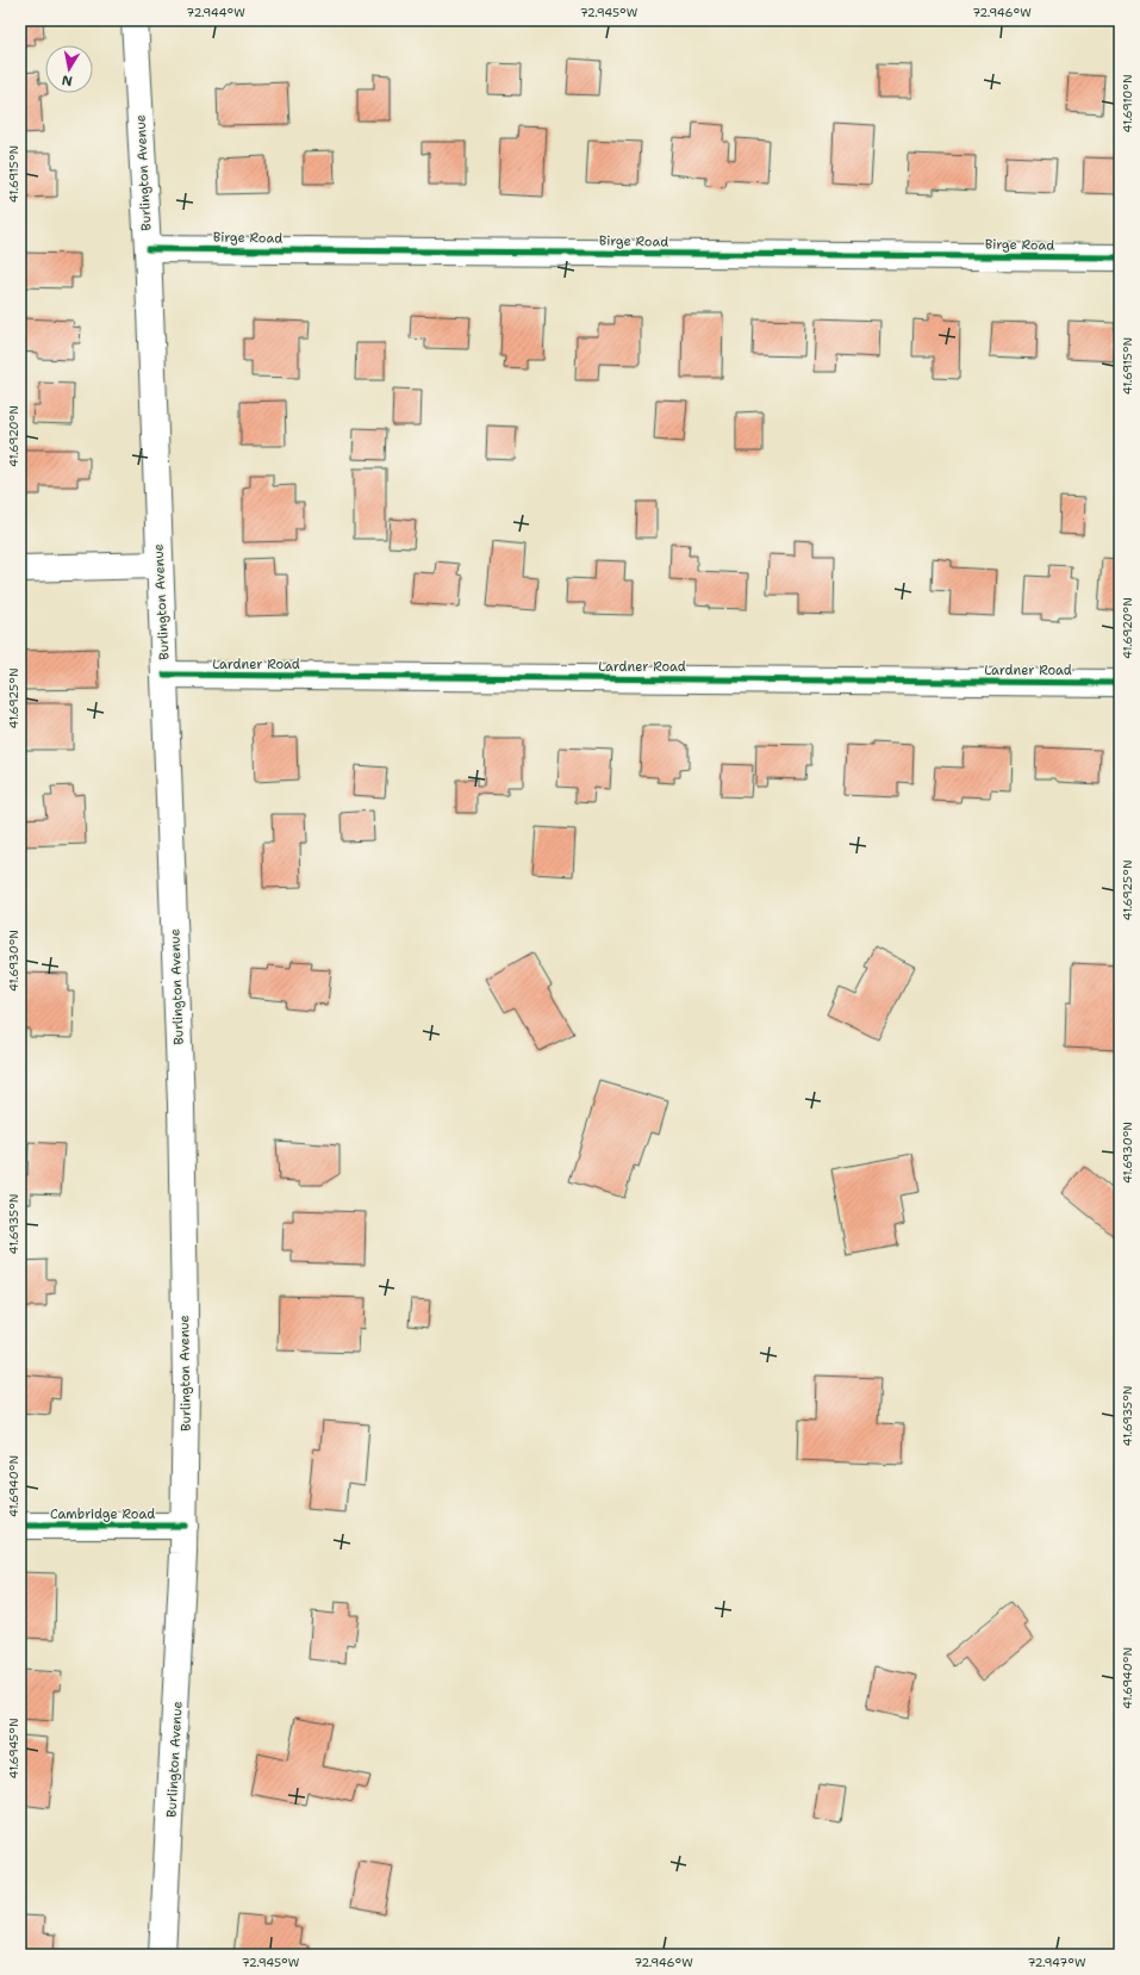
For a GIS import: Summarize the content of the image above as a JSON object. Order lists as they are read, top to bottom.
{
  "streets": {
    "street": [
      "Burlington Avenue",
      "Birge Road",
      "Lardner Road",
      "Cambridge Road"
    ]
  },
  "crossings": [
    ["Burlington Avenue", "Birge Road"],
    ["Burlington Avenue", "Lardner Road"],
    ["Burlington Avenue", "Cambridge Road"]
  ],
  "north": "bottom",
  "coordinates": [
    "72.944°W",
    "72.945°W",
    "72.946°W",
    "41.6910°N",
    "41.6915°N",
    "41.6920°N",
    "41.6925°N",
    "41.6930°N",
    "41.6935°N",
    "41.6940°N",
    "41.6945°N",
    "72.947°W"
  ]
}
